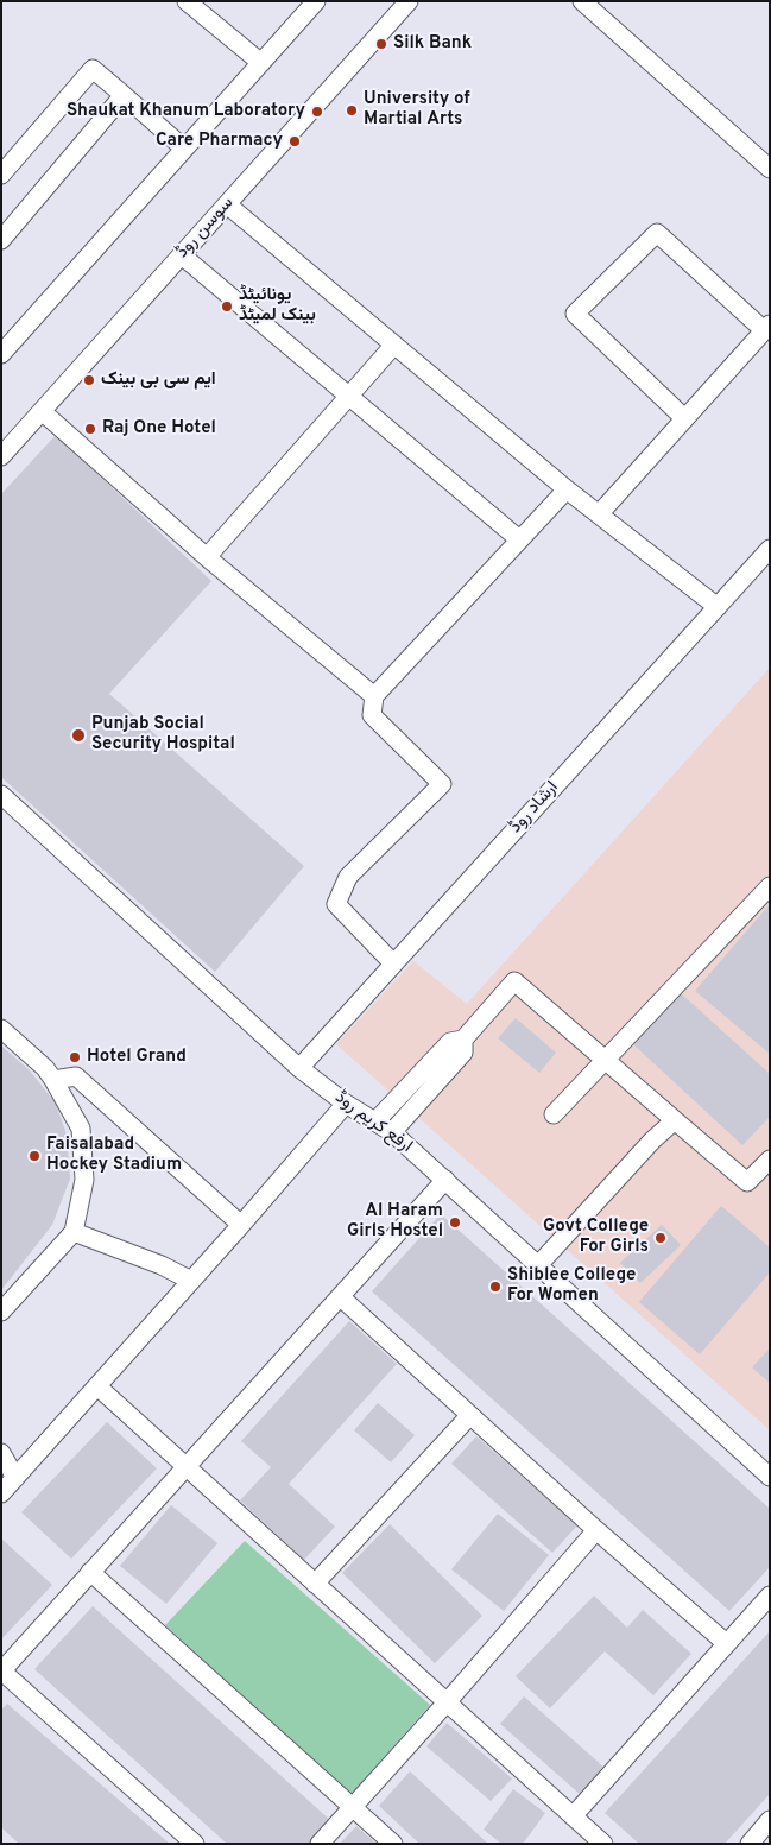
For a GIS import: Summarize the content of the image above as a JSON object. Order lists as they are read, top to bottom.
{
  "streets": {
    "street": ["سوسن روڈ", "ارشاد روڈ", "ارفع کریم روڈ"]
  },
  "crossings": [
    ["ارشاد روڈ", "ارفع کریم روڈ"]
  ],
  "places": [
    "Silk Bank",
    "University of Martial Arts",
    "Shaukat Khanum Laboratory",
    "Care Pharmacy",
    "یونائیٹڈ بینک لمیٹڈ",
    "ایم سی بی بینک",
    "Raj One Hotel",
    "Punjab Social Security Hospital",
    "Hotel Grand",
    "Faisalabad Hockey Stadium",
    "Al Haram Girls Hostel",
    "Govt College For Girls",
    "Shiblee College For Women"
  ]
}
